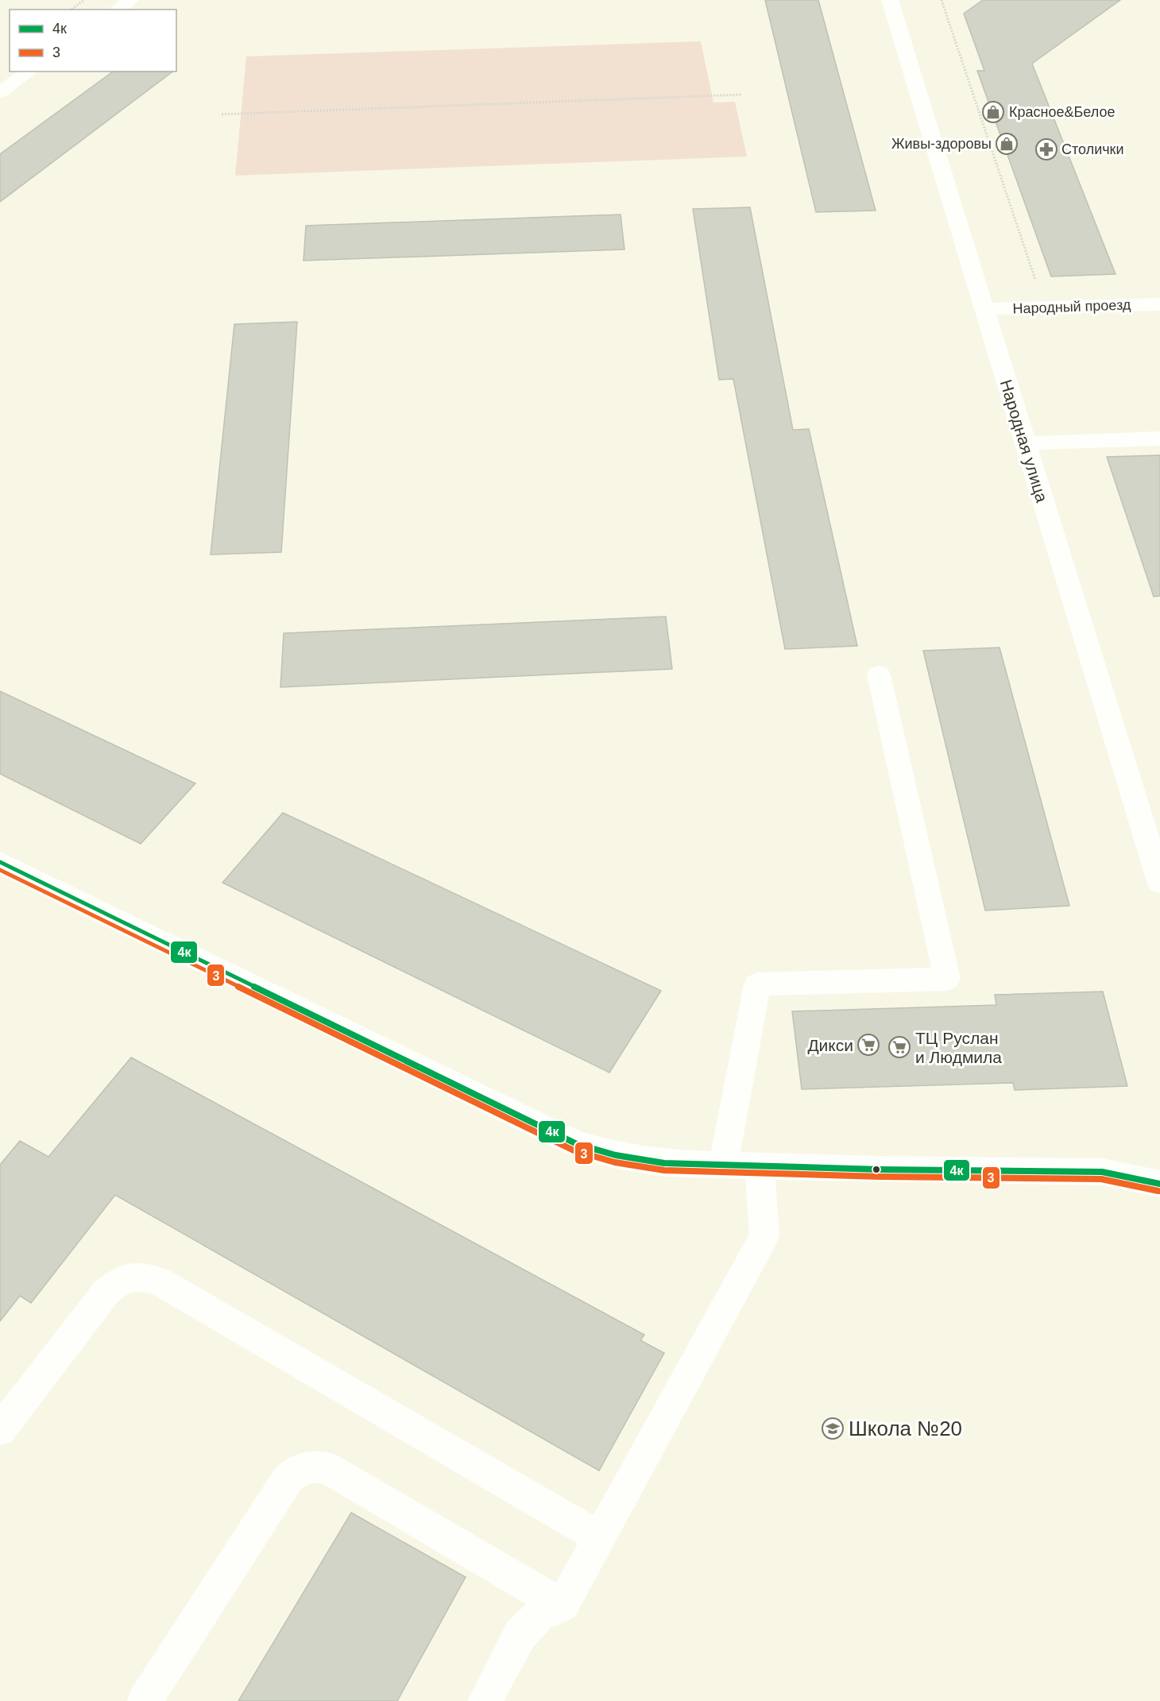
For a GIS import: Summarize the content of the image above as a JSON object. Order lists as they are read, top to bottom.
{
  "streets": {
    "street": ["Народный проезд", "Народная улица"]
  },
  "crossings": [
    ["Народный проезд", "Народная улица"]
  ],
  "places": {
    "shop": ["Красное&Белое", "Живы-здоровы"],
    "pharmacy": ["Столички"],
    "supermarket": ["Дикси", "ТЦ Руслан и Людмила"],
    "school or university": ["Школа №20"]
  },
  "lines": ["transit line 4к", "transit line 3"],
  "legend": ["4к", "3"]
}
